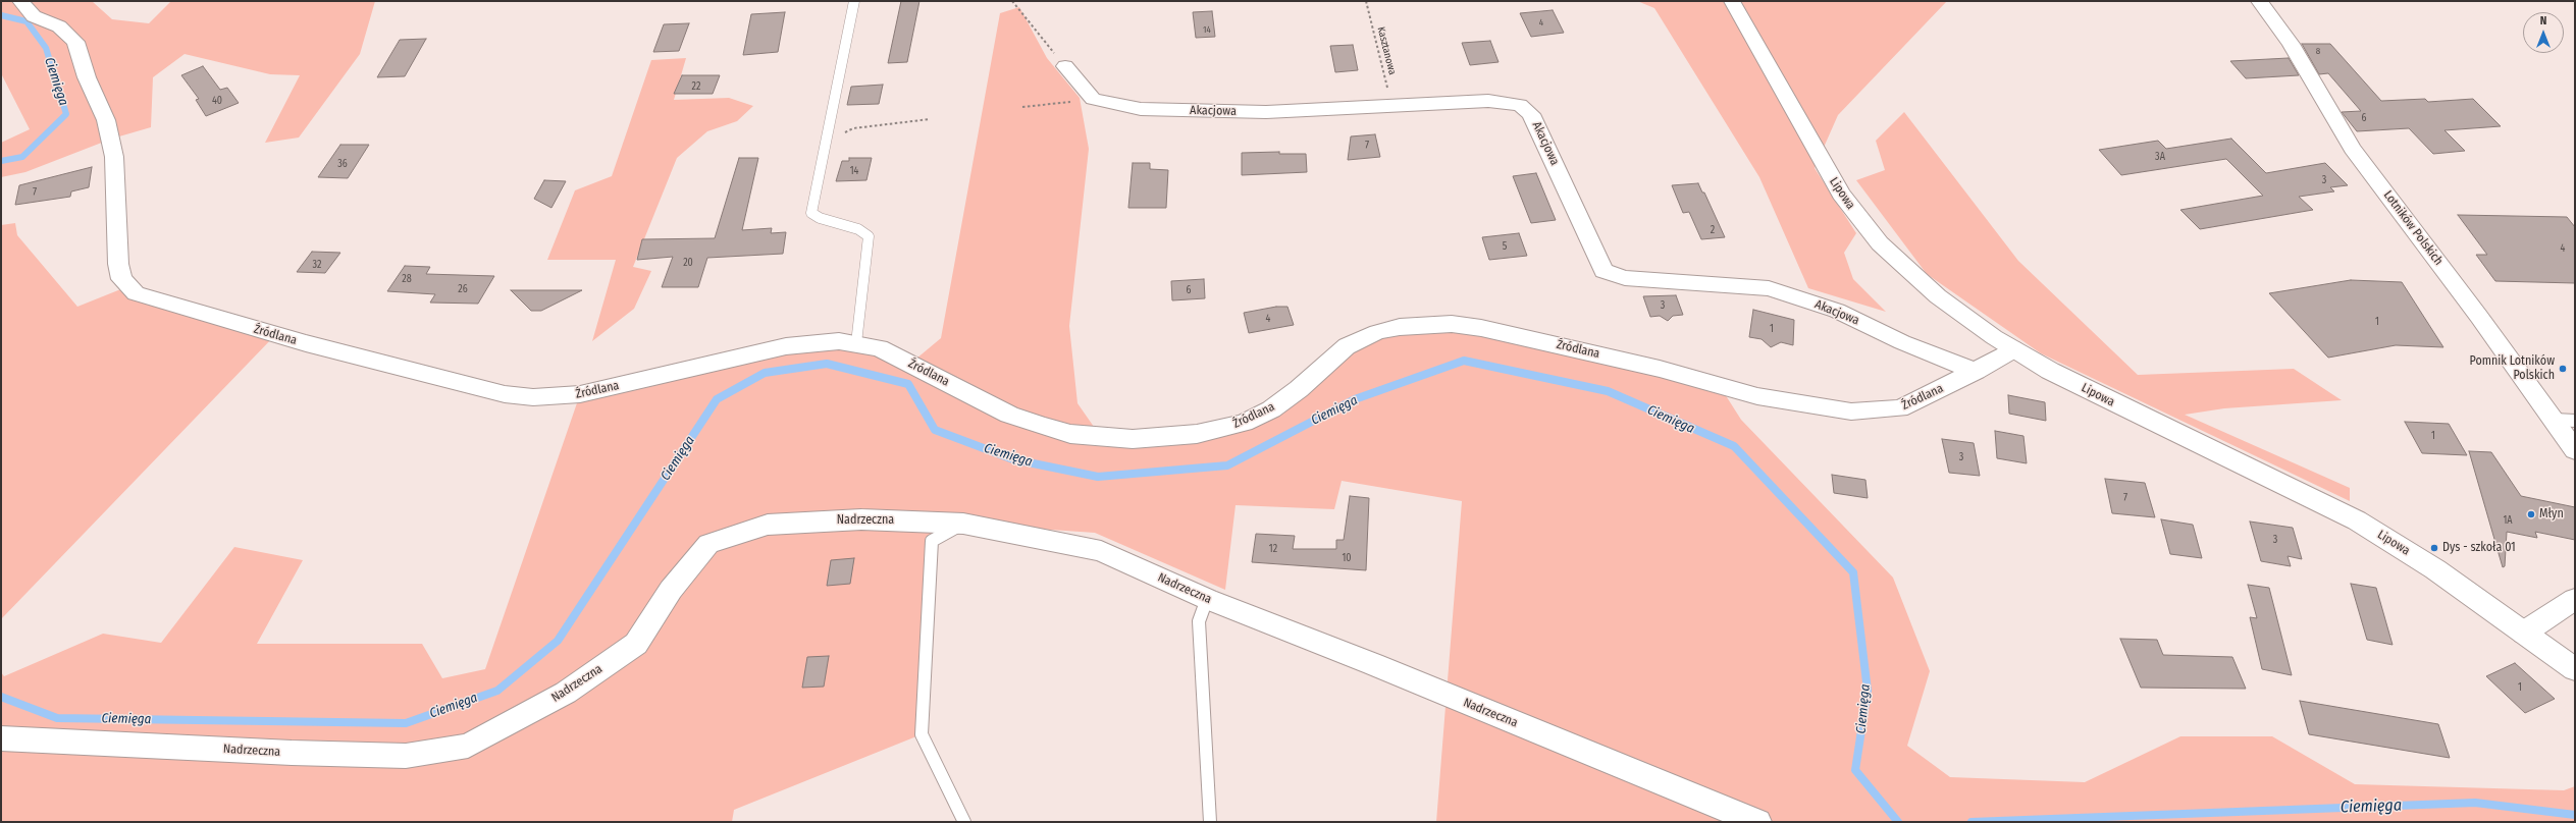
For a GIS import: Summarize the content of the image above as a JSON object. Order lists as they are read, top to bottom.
{
  "streets": {
    "street": [
      "Akacjowa",
      "Lipowa",
      "Lotników Polskich",
      "Źródlana",
      "Nadrzeczna"
    ],
    "path": ["Kasztanowa"]
  },
  "crossings": [
    ["Kasztanowa", "Akacjowa"],
    ["Akacjowa", "Źródlana"],
    ["Lipowa", "Źródlana"]
  ],
  "water": ["Ciemięga"],
  "places": ["Pomnik Lotników Polskich", "Młyn", "Dys - szkoła 01"],
  "house_numbers": [
    "4",
    "14",
    "8",
    "22",
    "40",
    "6",
    "7",
    "3A",
    "36",
    "14",
    "3",
    "7",
    "2",
    "5",
    "4",
    "20",
    "32",
    "28",
    "26",
    "6",
    "3",
    "4",
    "1",
    "1",
    "1",
    "3",
    "7",
    "1A",
    "3",
    "12",
    "10",
    "1"
  ],
  "north": "top"
}
